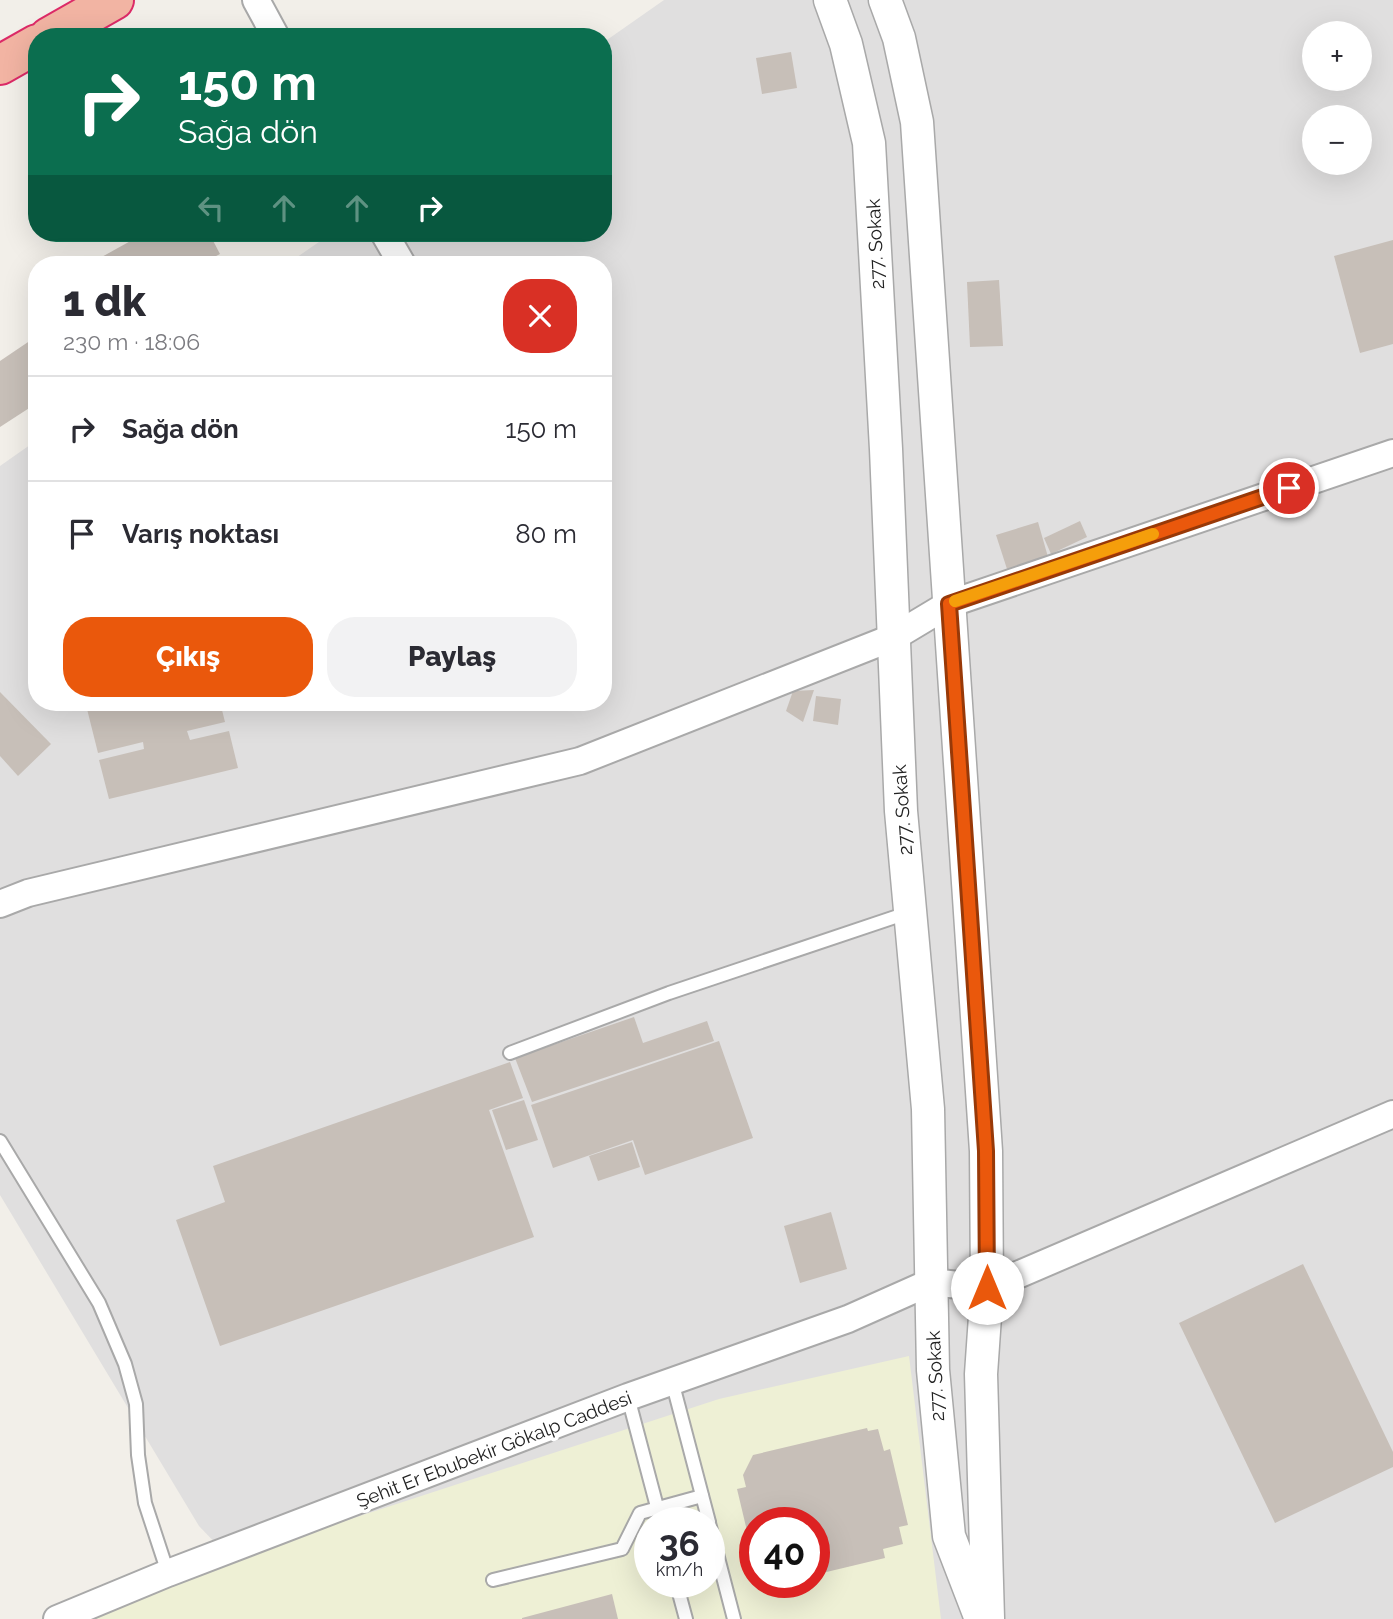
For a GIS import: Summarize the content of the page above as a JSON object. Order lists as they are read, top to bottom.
{
  "streets": {
    "street": ["277. Sokak", "Şehit Er Ebubekir Gökalp Caddesi"]
  },
  "crossings": [
    ["277. Sokak", "Şehit Er Ebubekir Gökalp Caddesi"]
  ],
  "page": {
    "map_buttons": ["+", "−"],
    "turn": ["150 m", "Sağa dön"],
    "heading": ["1 dk", "230 m · 18:06"],
    "list": [
      {
        "name": "Sağa dön",
        "value": "150 m"
      },
      {
        "name": "Varış noktası",
        "value": "80 m"
      }
    ],
    "buttons": ["Çıkış", "Paylaş"],
    "speed": "36 km/h",
    "limit": "40"
  }
}
